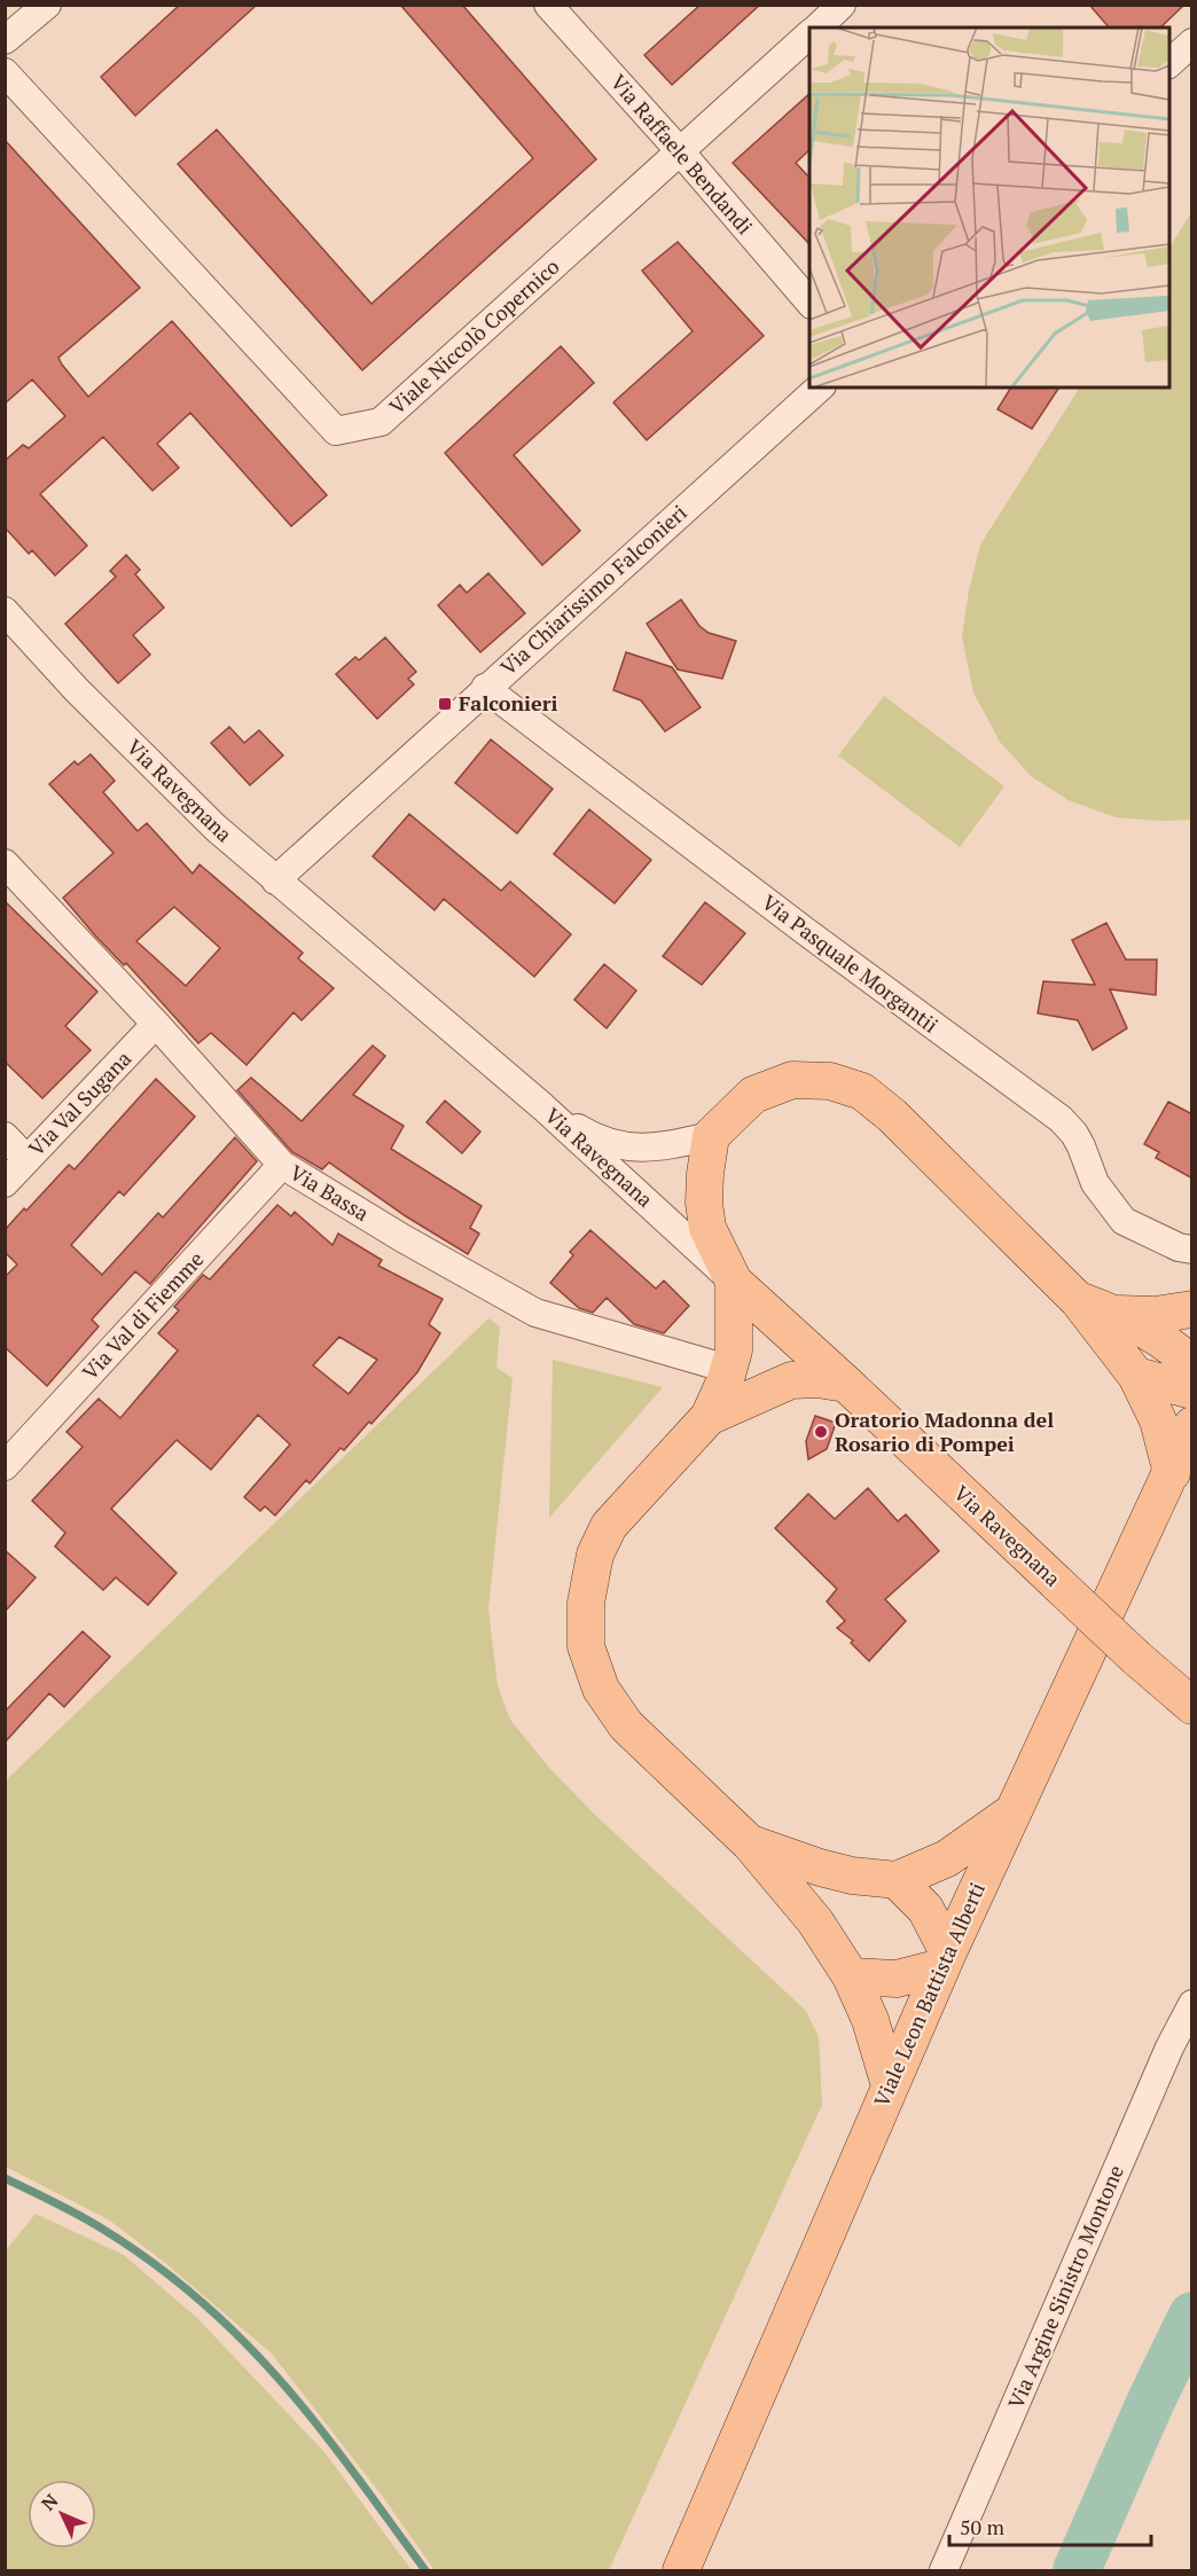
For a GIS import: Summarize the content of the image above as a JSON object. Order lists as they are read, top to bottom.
{
  "streets": {
    "main road": ["Via Ravegnana", "Viale Leon Battista Alberti"],
    "street": [
      "Via Raffaele Bendandi",
      "Viale Niccolò Copernico",
      "Via Chiarissimo Falconieri",
      "Via Pasquale Morgantii",
      "Via Val Sugana",
      "Via Bassa",
      "Via Val di Fiemme",
      "Via Argine Sinistro Montone"
    ]
  },
  "crossings": [
    ["Via Raffaele Bendandi", "Viale Niccolò Copernico"],
    ["Via Chiarissimo Falconieri", "Via Ravegnana"],
    ["Via Chiarissimo Falconieri", "Via Pasquale Morgantii"],
    ["Via Val Sugana", "Via Bassa"],
    ["Via Bassa", "Via Val di Fiemme"]
  ],
  "places": {
    "transit": ["Falconieri"],
    "other": ["Oratorio Madonna del Rosario di Pompei"]
  },
  "scale_bar": "50 m",
  "north": "top left"
}
